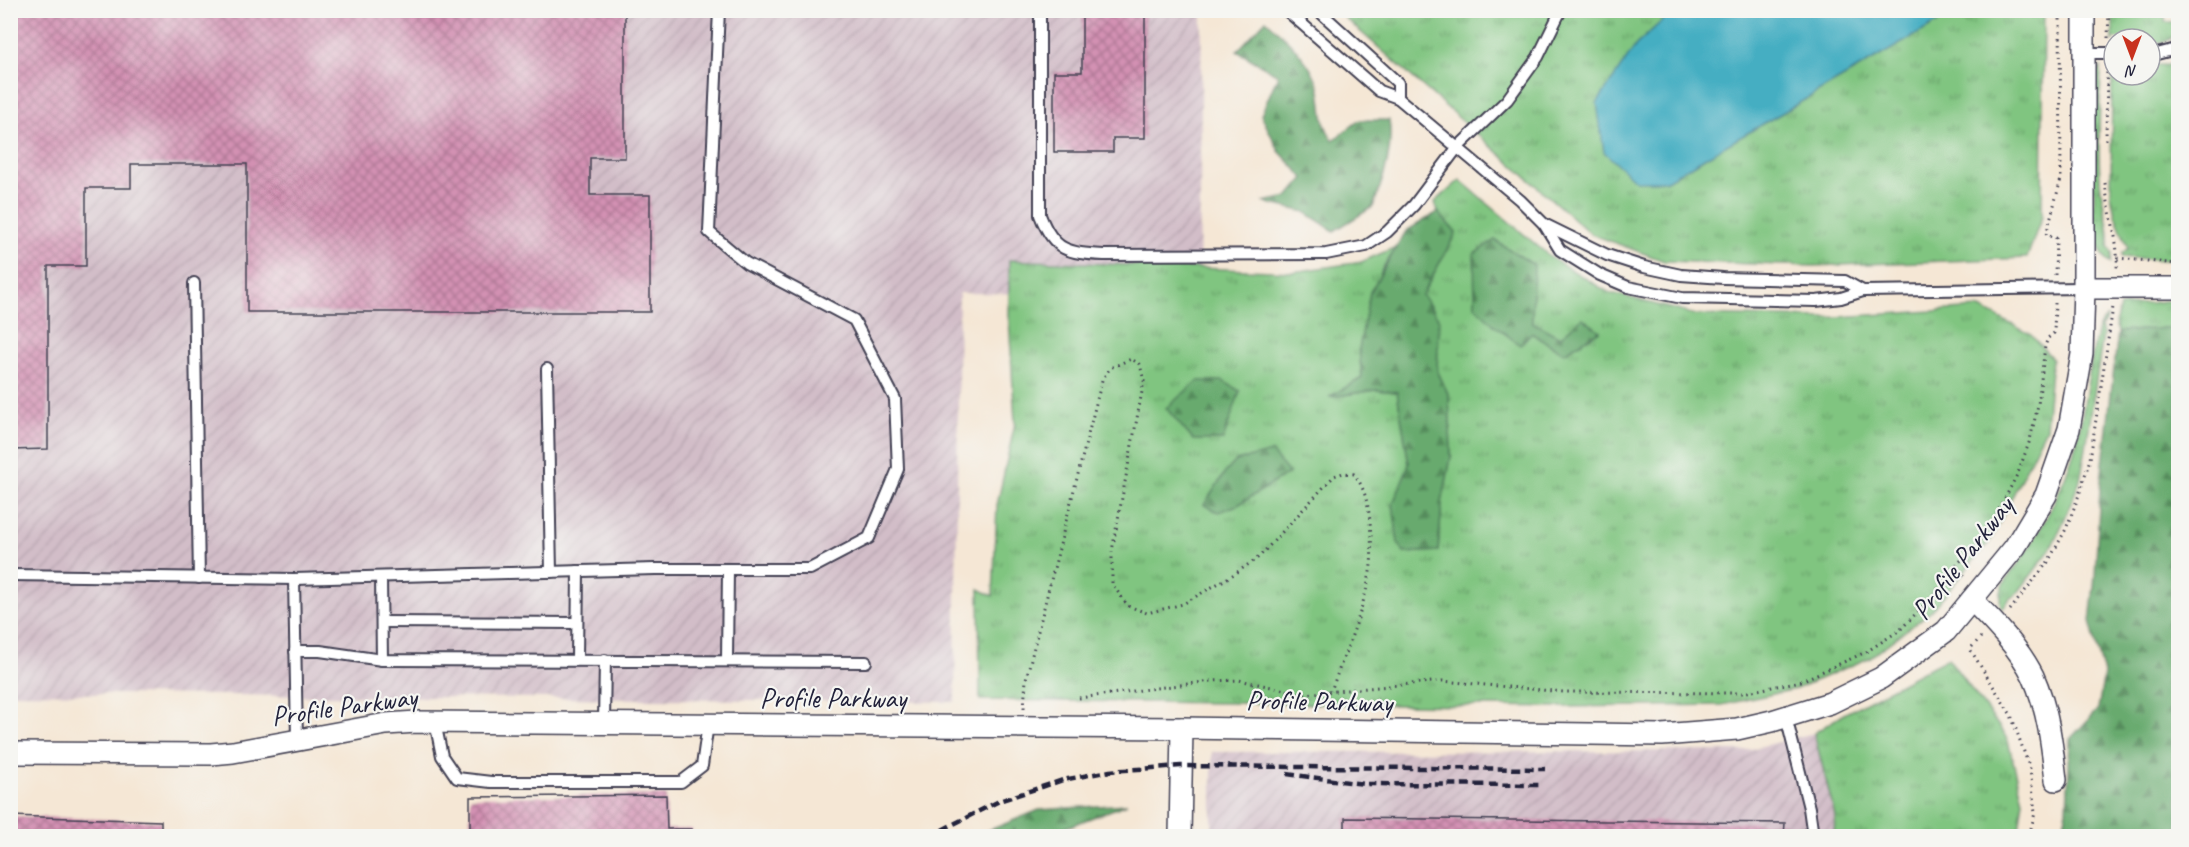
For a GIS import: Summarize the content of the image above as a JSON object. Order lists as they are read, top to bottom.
{
  "streets": {
    "street": ["Profile Parkway"]
  },
  "north": "bottom"
}
